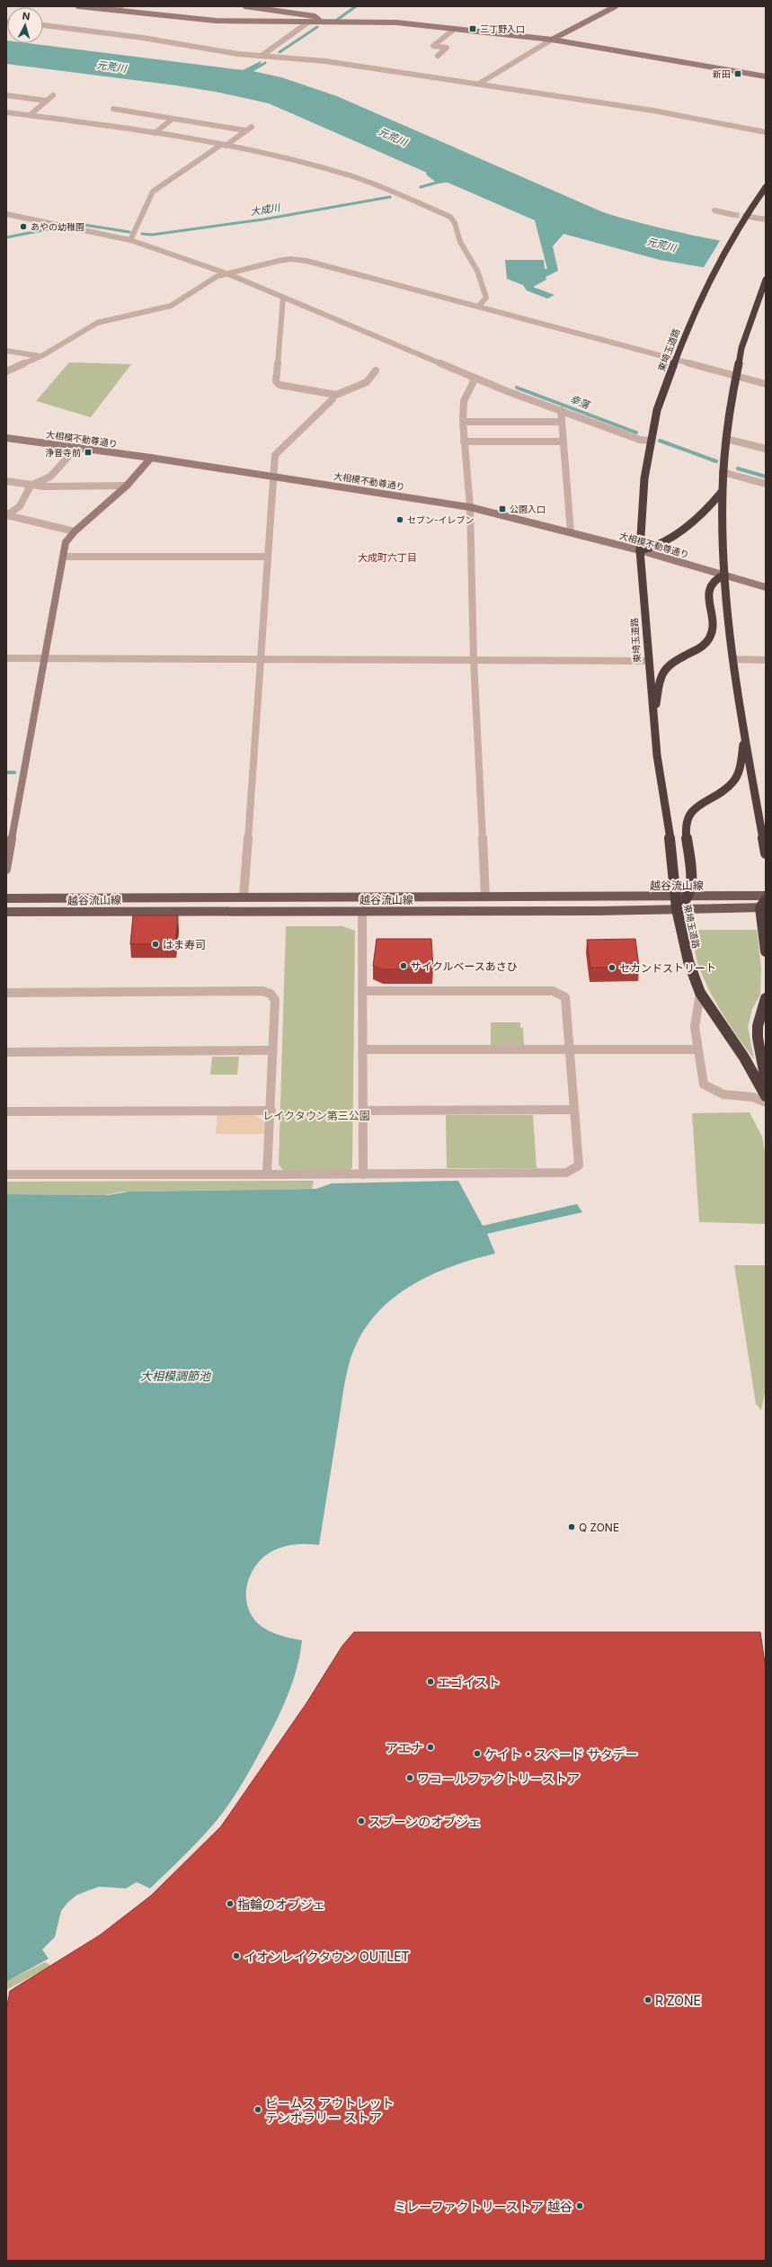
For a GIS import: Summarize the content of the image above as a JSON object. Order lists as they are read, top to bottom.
{
  "streets": {
    "highway": ["東埼玉道路"],
    "main road": ["越谷流山線"],
    "street": ["大相模不動尊通り"]
  },
  "crossings": [
    ["東埼玉道路", "大相模不動尊通り"],
    ["東埼玉道路", "越谷流山線"]
  ],
  "districts": ["大成町六丁目"],
  "water": [
    "元荒川",
    "大成川",
    "幸落",
    "大相模調節池"
  ],
  "parks": ["レイクタウン第三公園"],
  "places": {
    "transit": [
      "三丁野入口",
      "新田",
      "浄音寺前",
      "公園入口"
    ],
    "other": [
      "あやの幼稚園",
      "セブン-イレブン",
      "はま寿司",
      "サイクルベースあさひ",
      "セカンドストリート",
      "Q ZONE",
      "エゴイスト",
      "アエナ",
      "ケイト・スペード サタデー",
      "ワコールファクトリーストア",
      "スプーンのオブジェ",
      "指輪のオブジェ",
      "イオンレイクタウン OUTLET",
      "R ZONE",
      "ビームス アウトレット テンポラリー ストア",
      "ミレーファクトリーストア 越谷"
    ]
  },
  "north": "top"
}
